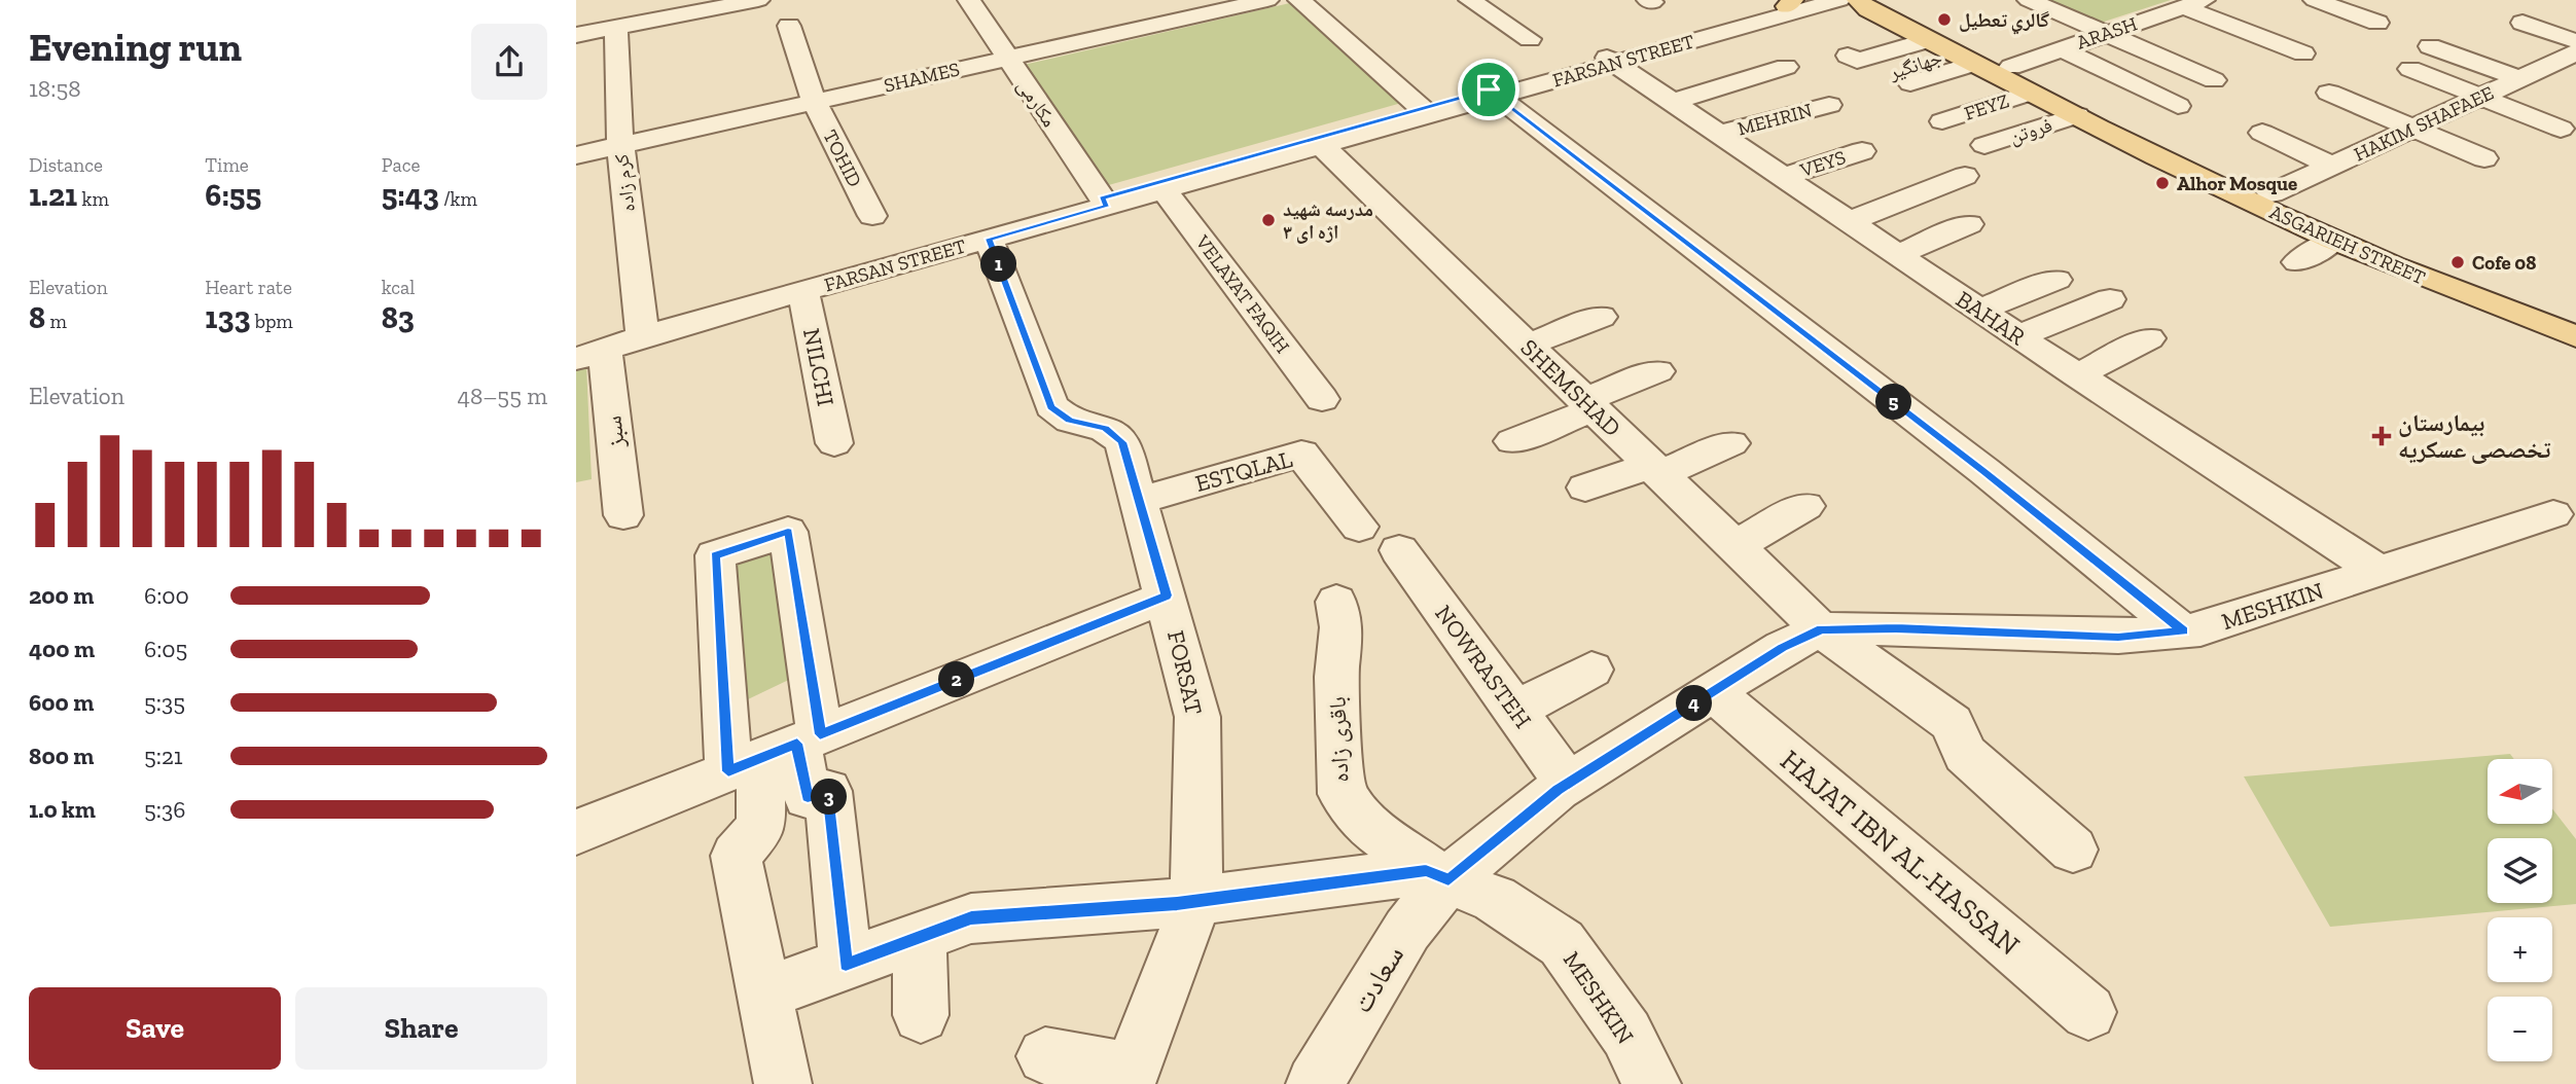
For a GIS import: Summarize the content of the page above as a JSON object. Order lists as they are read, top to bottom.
{
  "streets": {
    "main road": ["ASGARIEH STREET"],
    "street": [
      "ARASH",
      "FARSAN STREET",
      "جهانگیر",
      "SHAMES",
      "مکارمی",
      "FEYZ",
      "MEHRIN",
      "HAKIM SHAFAEE",
      "فروتن",
      "TOHID",
      "VEYS",
      "کرم زاده",
      "VELAYAT FAQIH",
      "BAHAR",
      "NILCHI",
      "SHEMSHAD",
      "سبز",
      "ESTQLAL",
      "MESHKIN",
      "NOWRASTEH",
      "FORSAT",
      "باقری زاده",
      "HAJAT IBN AL-HASSAN",
      "سعادت"
    ]
  },
  "crossings": [
    ["ARASH", "ASGARIEH STREET"],
    ["FARSAN STREET", "مکارمی"],
    ["FARSAN STREET", "کرم زاده"],
    ["FARSAN STREET", "VELAYAT FAQIH"],
    ["FARSAN STREET", "BAHAR"],
    ["FARSAN STREET", "NILCHI"],
    ["FARSAN STREET", "SHEMSHAD"],
    ["FARSAN STREET", "سبز"],
    ["FARSAN STREET", "FORSAT"],
    ["جهانگیر", "ASGARIEH STREET"],
    ["SHAMES", "مکارمی"],
    ["SHAMES", "TOHID"],
    ["SHAMES", "کرم زاده"],
    ["FEYZ", "ASGARIEH STREET"],
    ["MEHRIN", "BAHAR"],
    ["HAKIM SHAFAEE", "ASGARIEH STREET"],
    ["فروتن", "ASGARIEH STREET"],
    ["VEYS", "BAHAR"],
    ["BAHAR", "MESHKIN"],
    ["SHEMSHAD", "MESHKIN"],
    ["ESTQLAL", "FORSAT"],
    ["MESHKIN", "NOWRASTEH"],
    ["MESHKIN", "باقری زاده"],
    ["MESHKIN", "HAJAT IBN AL-HASSAN"],
    ["MESHKIN", "سعادت"],
    ["باقری زاده", "سعادت"]
  ],
  "places": {
    "other": [
      "گالري تعطيل",
      "Alhor Mosque",
      "مدرسه شهید اژه ای ۳",
      "Cofe 08"
    ],
    "health": ["بیمارستان تخصصی عسکریه"]
  },
  "north": "left",
  "page": {
    "heading": ["Evening run", "18:58"],
    "stats": [
      ["Distance", "1.21 km"],
      ["Time", "6:55"],
      ["Pace", "5:43 /km"],
      ["Elevation", "8 m"],
      ["Heart rate", "133 bpm"],
      ["kcal", "83"]
    ],
    "pins": [
      "1",
      "5",
      "2",
      "4",
      "3"
    ],
    "chart": ["Elevation", "48–55 m"],
    "list": [
      {
        "name": "200 m",
        "note": "6:00"
      },
      {
        "name": "400 m",
        "note": "6:05"
      },
      {
        "name": "600 m",
        "note": "5:35"
      },
      {
        "name": "800 m",
        "note": "5:21"
      },
      {
        "name": "1.0 km",
        "note": "5:36"
      }
    ],
    "map_buttons": ["+", "−"],
    "buttons": ["Save", "Share"]
  }
}
